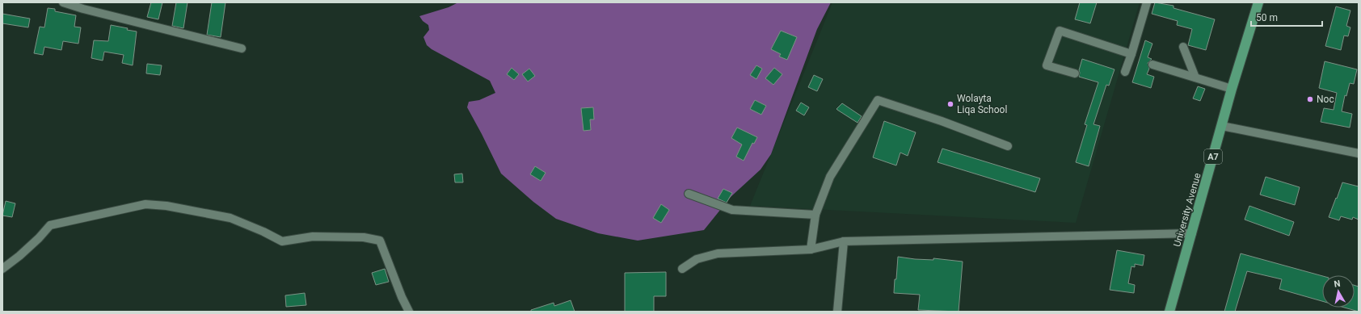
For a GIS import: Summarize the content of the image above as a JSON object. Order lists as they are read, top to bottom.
{
  "streets": {
    "highway": ["A7", "University Avenue"]
  },
  "places": ["Noc", "Wolayta Liqa School"],
  "scale_bar": "50 m",
  "north": "top"
}
